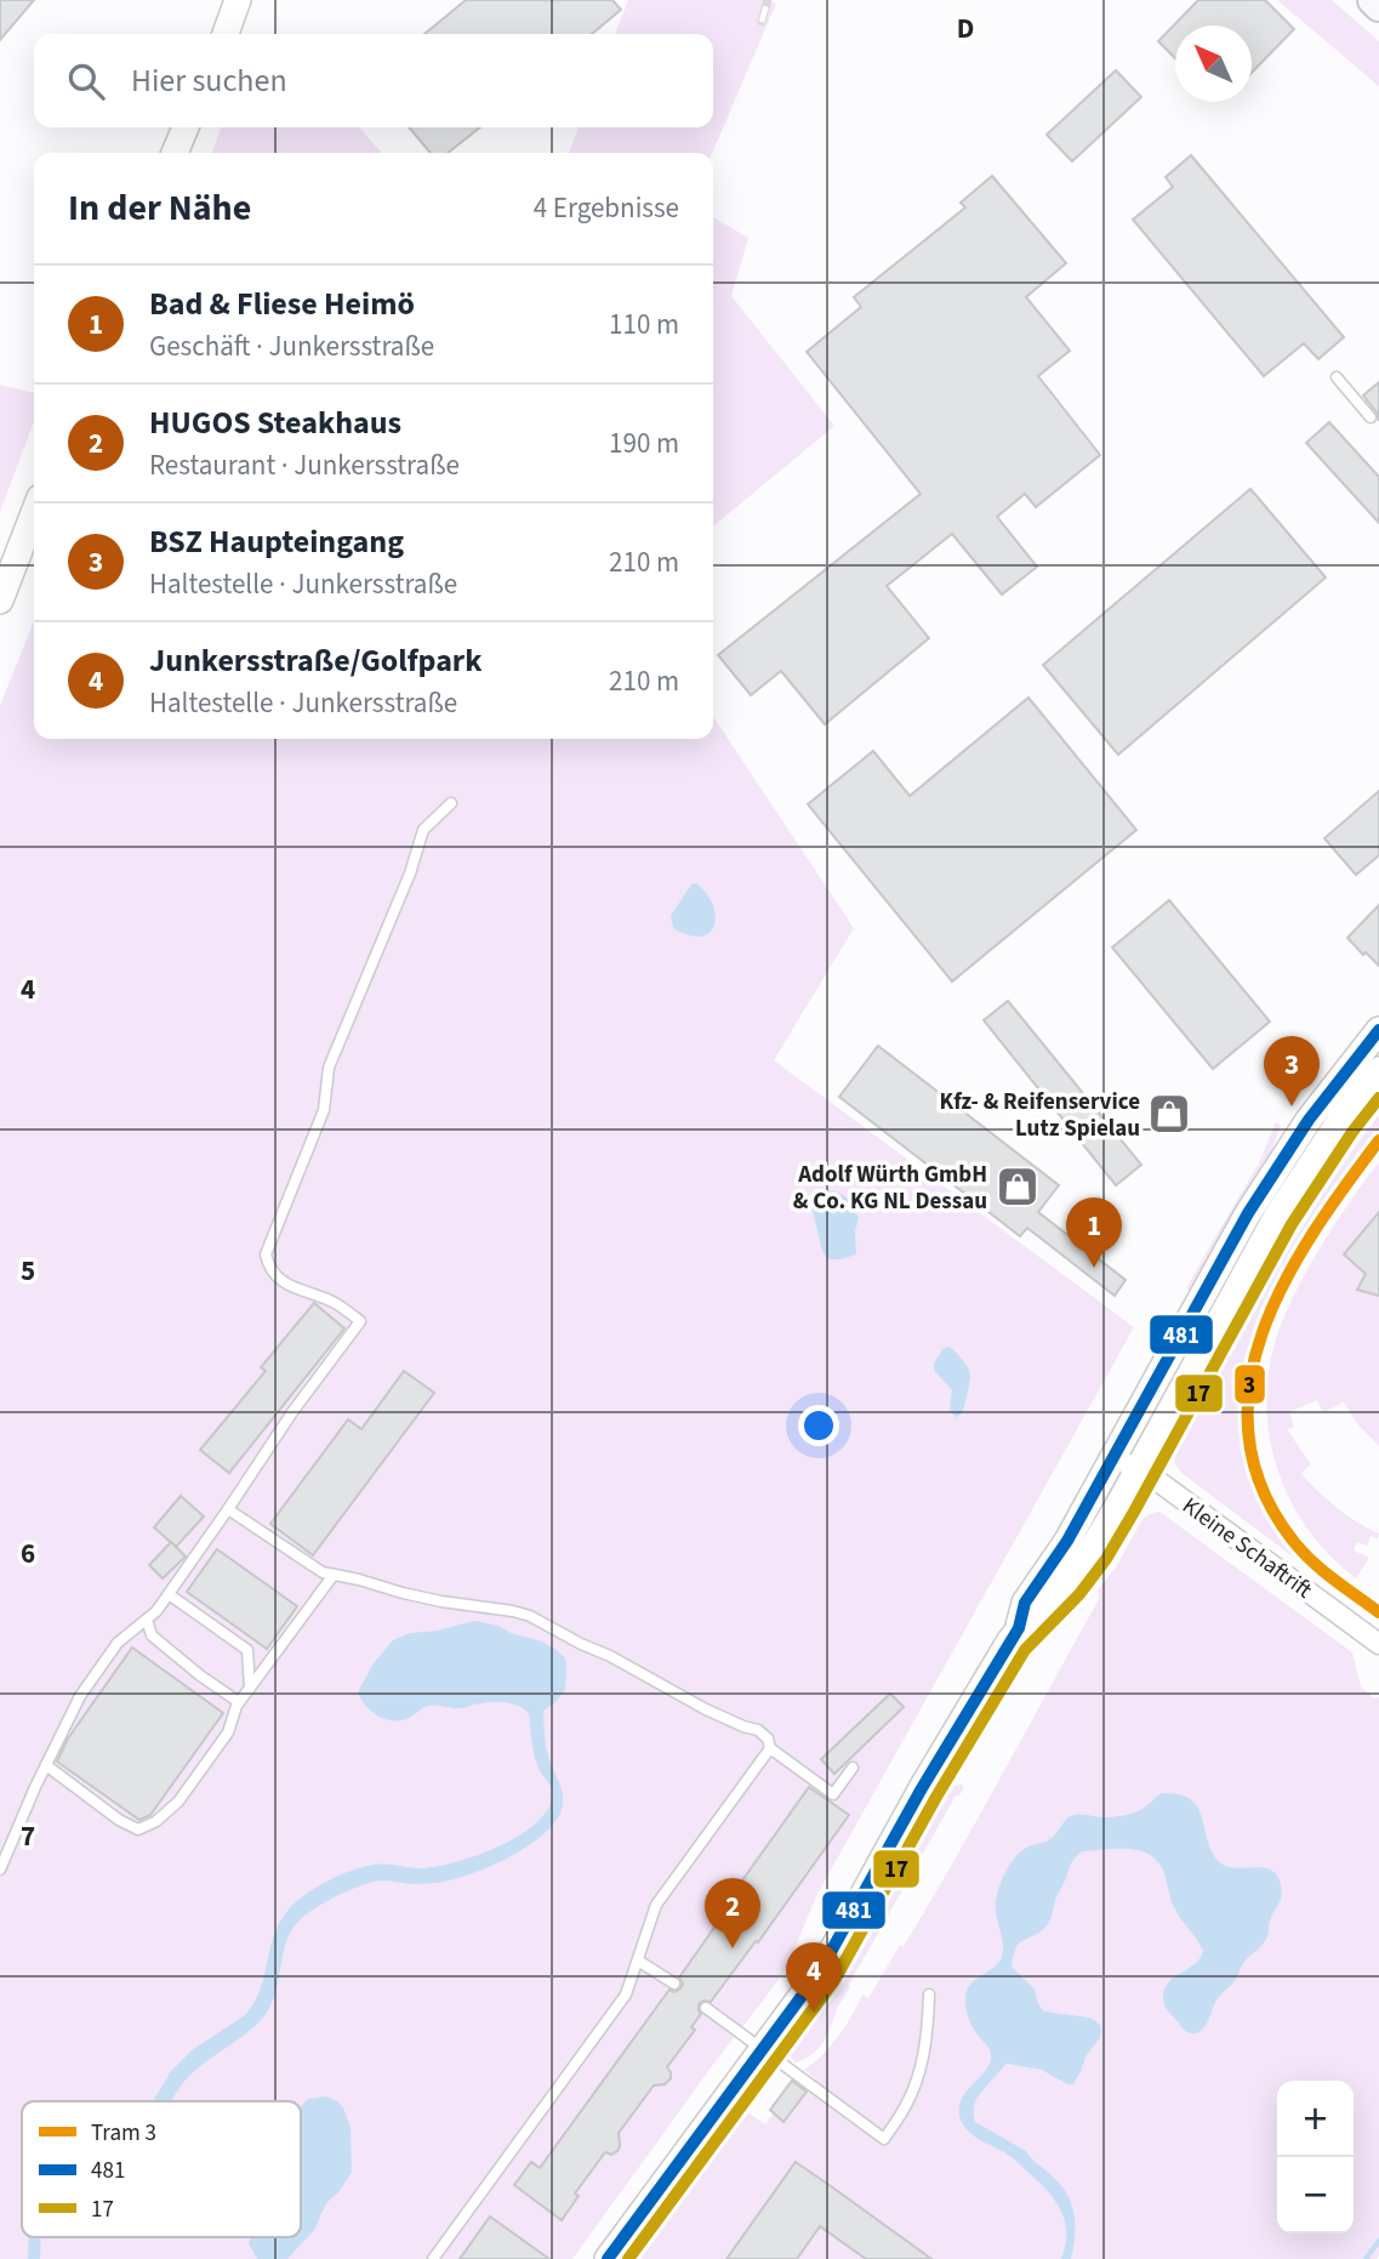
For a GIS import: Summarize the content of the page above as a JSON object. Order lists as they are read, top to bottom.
{
  "streets": {
    "street": ["Kleine Schaftrift"]
  },
  "places": {
    "shop": ["Kfz- & Reifenservice Lutz Spielau", "Adolf Würth GmbH & Co. KG NL Dessau"]
  },
  "lines": ["transit line 481", "transit line 17", "tram line 3"],
  "legend": ["Tram 3", "481", "17"],
  "north": "top left",
  "page": {
    "search": "Hier suchen",
    "heading": ["In der Nähe", "4 Ergebnisse"],
    "list": [
      {
        "mark": "1",
        "name": "Bad & Fliese Heimö",
        "note": "Geschäft · Junkersstraße",
        "value": "110 m"
      },
      {
        "mark": "2",
        "name": "HUGOS Steakhaus",
        "note": "Restaurant · Junkersstraße",
        "value": "190 m"
      },
      {
        "mark": "3",
        "name": "BSZ Haupteingang",
        "note": "Haltestelle · Junkersstraße",
        "value": "210 m"
      },
      {
        "mark": "4",
        "name": "Junkersstraße/Golfpark",
        "note": "Haltestelle · Junkersstraße",
        "value": "210 m"
      }
    ],
    "pins": [
      "3",
      "1",
      "2",
      "4"
    ],
    "map_buttons": ["+", "−"]
  },
  "grid": {
    "columns": ["D"],
    "rows": [
      "4",
      "5",
      "6",
      "7"
    ]
  }
}
